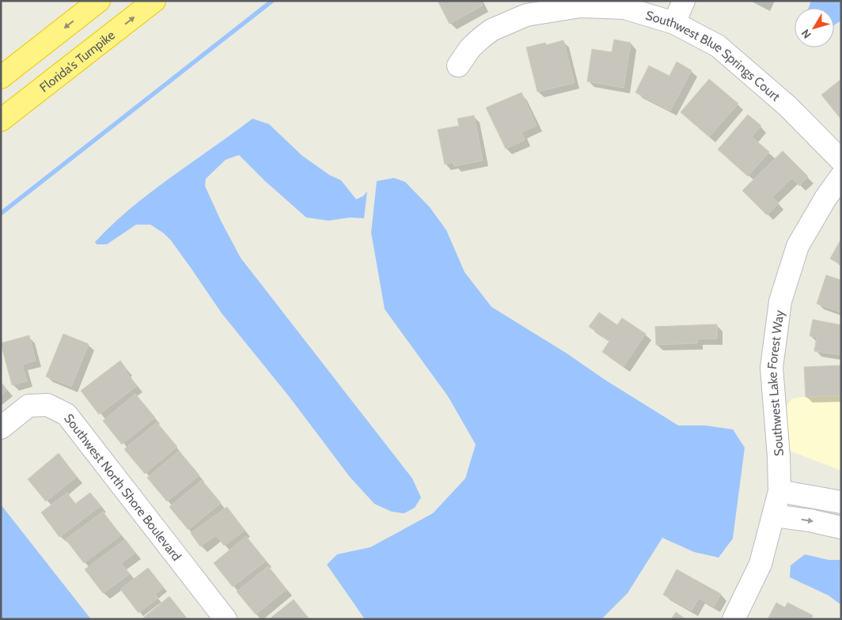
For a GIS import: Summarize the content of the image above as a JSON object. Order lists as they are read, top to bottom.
{
  "streets": {
    "highway": ["Florida's Turnpike"],
    "street": ["Southwest Blue Springs Court", "Southwest Lake Forest Way", "Southwest North Shore Boulevard"]
  },
  "north": "bottom left"
}
